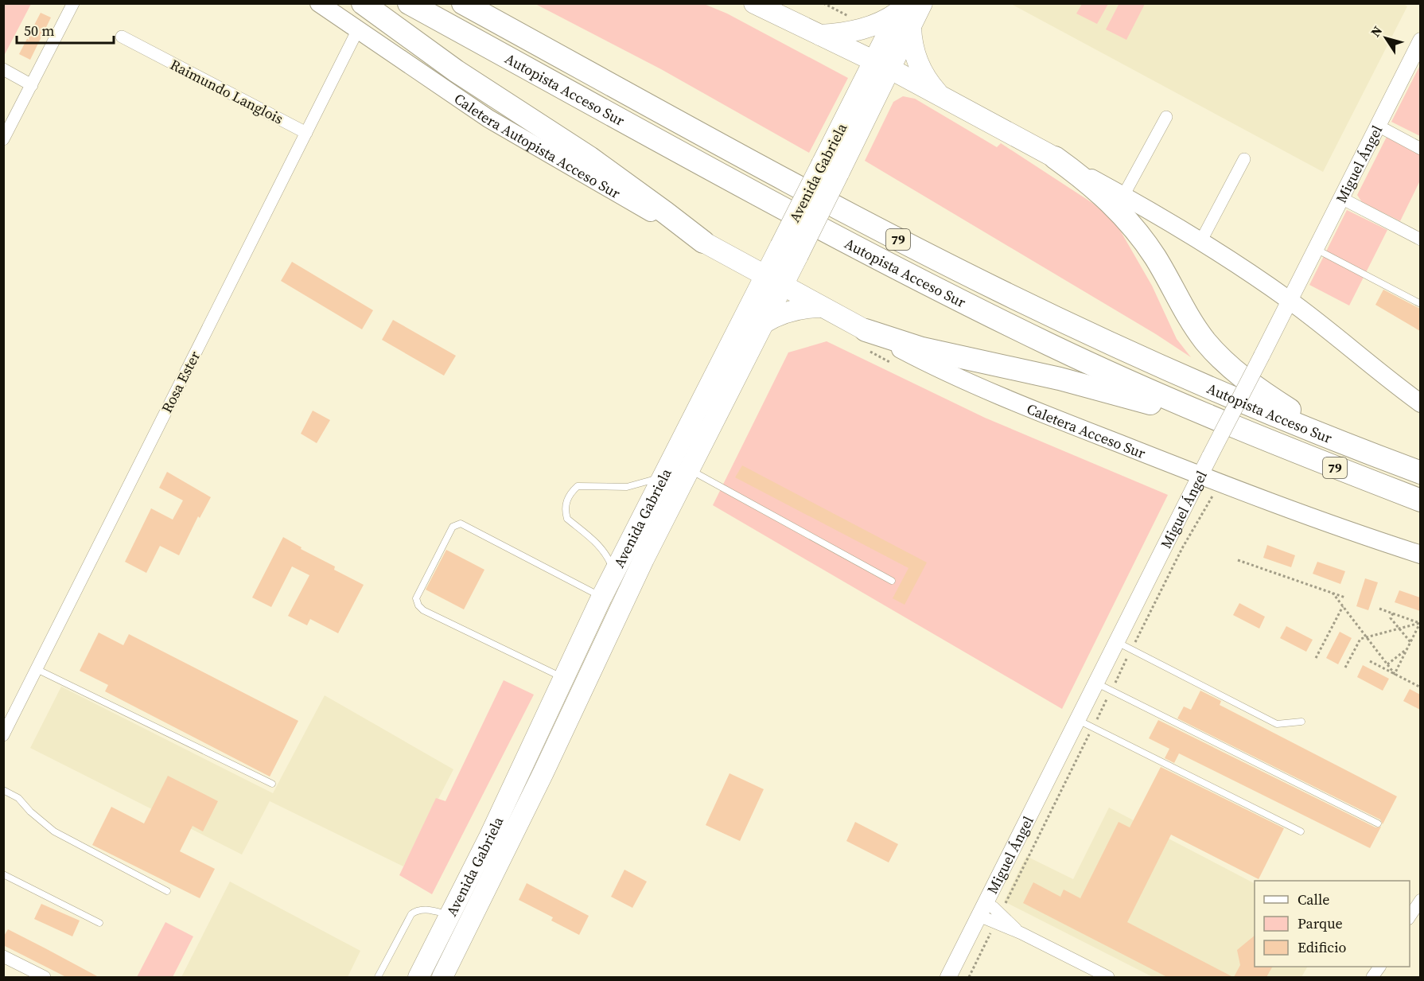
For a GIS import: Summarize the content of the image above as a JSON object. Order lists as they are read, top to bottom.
{
  "streets": {
    "highway": ["Autopista Acceso Sur", "79"],
    "main road": ["Caletera Autopista Acceso Sur", "Avenida Gabriela", "Caletera Acceso Sur"],
    "street": ["Raimundo Langlois", "Miguel Ángel", "Rosa Ester"]
  },
  "crossings": [
    ["Raimundo Langlois", "Rosa Ester"],
    ["Caletera Autopista Acceso Sur", "Avenida Gabriela"],
    ["Caletera Autopista Acceso Sur", "Rosa Ester"],
    ["Caletera Autopista Acceso Sur", "Caletera Acceso Sur"],
    ["Miguel Ángel", "Caletera Acceso Sur"],
    ["Avenida Gabriela", "Caletera Acceso Sur"]
  ],
  "legend": ["Calle", "Parque", "Edificio"],
  "scale_bar": "50 m",
  "north": "top left"
}
